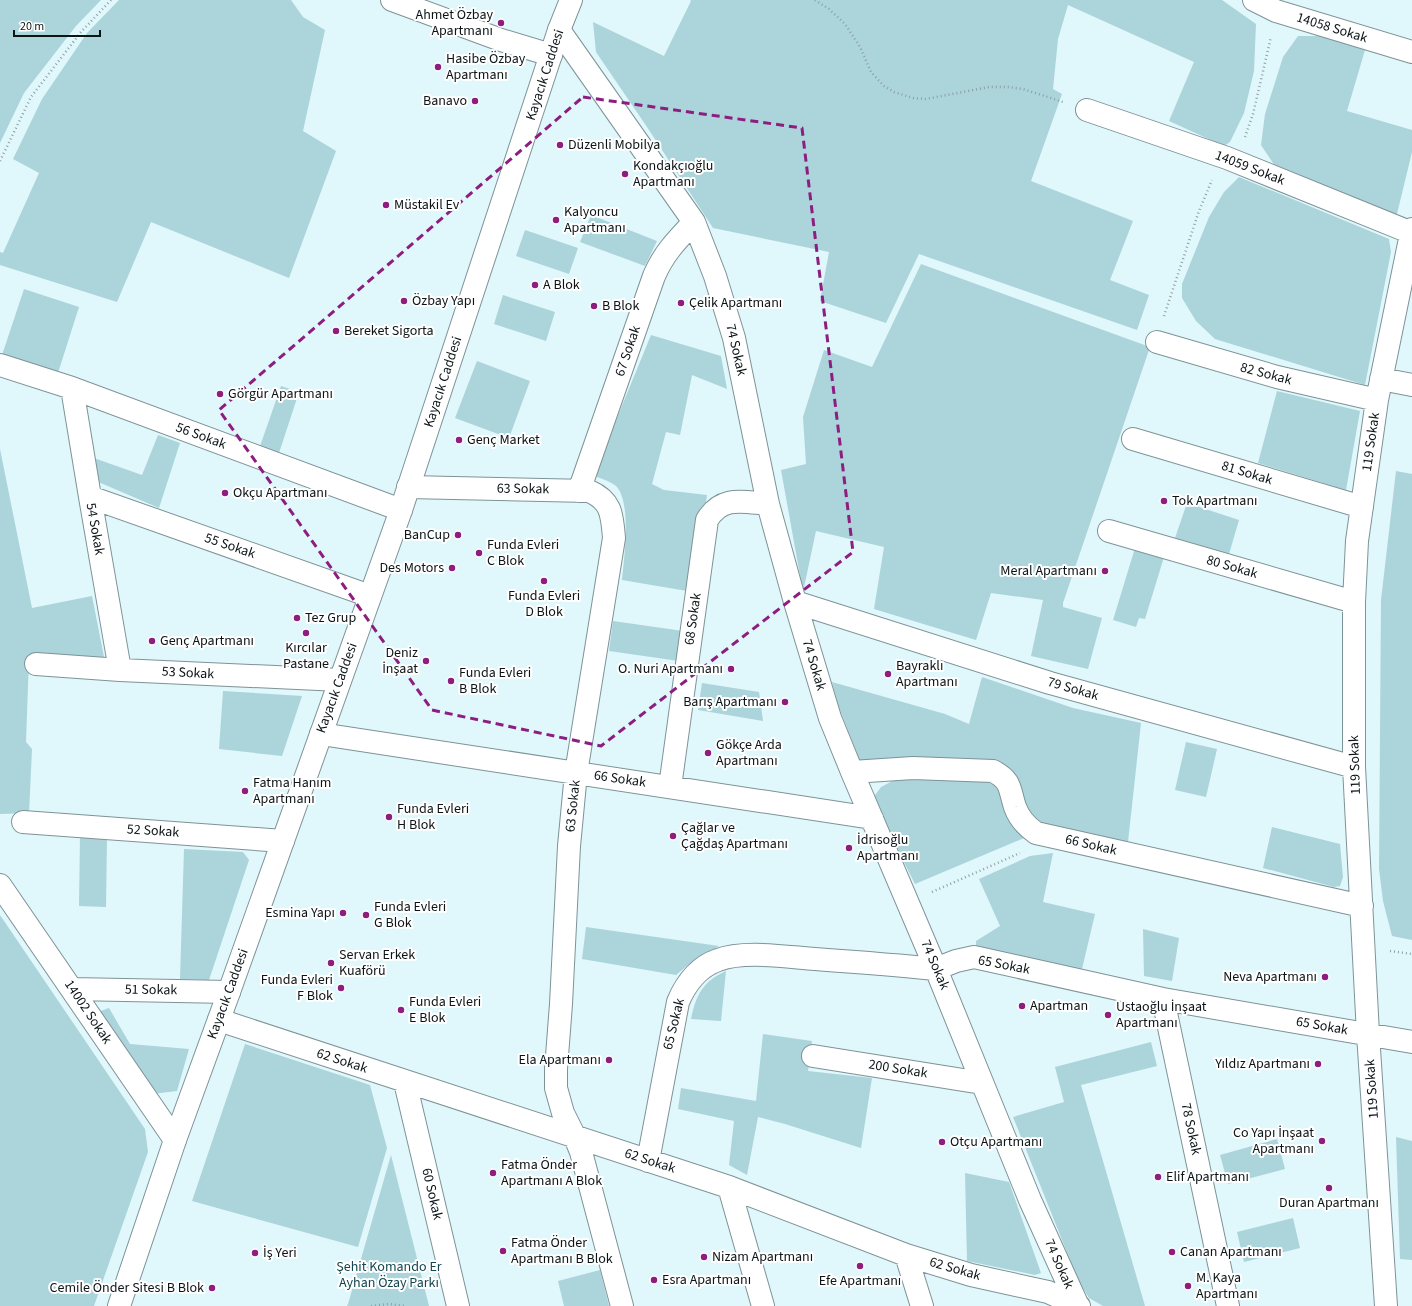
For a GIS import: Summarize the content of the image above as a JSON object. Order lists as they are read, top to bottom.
{
  "streets": {
    "street": [
      "14058 Sokak",
      "Kayacık Caddesi",
      "14059 Sokak",
      "74 Sokak",
      "67 Sokak",
      "82 Sokak",
      "56 Sokak",
      "119 Sokak",
      "81 Sokak",
      "63 Sokak",
      "54 Sokak",
      "55 Sokak",
      "80 Sokak",
      "68 Sokak",
      "53 Sokak",
      "79 Sokak",
      "66 Sokak",
      "52 Sokak",
      "65 Sokak",
      "51 Sokak",
      "14002 Sokak",
      "62 Sokak",
      "200 Sokak",
      "78 Sokak",
      "60 Sokak"
    ]
  },
  "crossings": [
    ["Kayacık Caddesi", "74 Sokak"],
    ["Kayacık Caddesi", "56 Sokak"],
    ["Kayacık Caddesi", "63 Sokak"],
    ["Kayacık Caddesi", "55 Sokak"],
    ["Kayacık Caddesi", "53 Sokak"],
    ["Kayacık Caddesi", "66 Sokak"],
    ["Kayacık Caddesi", "52 Sokak"],
    ["Kayacık Caddesi", "51 Sokak"],
    ["Kayacık Caddesi", "14002 Sokak"],
    ["Kayacık Caddesi", "62 Sokak"],
    ["14059 Sokak", "119 Sokak"],
    ["74 Sokak", "67 Sokak"],
    ["74 Sokak", "68 Sokak"],
    ["74 Sokak", "79 Sokak"],
    ["74 Sokak", "66 Sokak"],
    ["74 Sokak", "65 Sokak"],
    ["74 Sokak", "62 Sokak"],
    ["74 Sokak", "200 Sokak"],
    ["67 Sokak", "63 Sokak"],
    ["82 Sokak", "119 Sokak"],
    ["56 Sokak", "54 Sokak"],
    ["119 Sokak", "81 Sokak"],
    ["119 Sokak", "80 Sokak"],
    ["119 Sokak", "79 Sokak"],
    ["119 Sokak", "66 Sokak"],
    ["119 Sokak", "65 Sokak"],
    ["63 Sokak", "66 Sokak"],
    ["63 Sokak", "62 Sokak"],
    ["54 Sokak", "55 Sokak"],
    ["54 Sokak", "53 Sokak"],
    ["68 Sokak", "66 Sokak"],
    ["65 Sokak", "62 Sokak"],
    ["65 Sokak", "78 Sokak"],
    ["51 Sokak", "14002 Sokak"],
    ["62 Sokak", "60 Sokak"]
  ],
  "parks": ["Şehit Komando Er Ayhan Özay Parkı"],
  "places": [
    "Ahmet Özbay Apartmanı",
    "Hasibe Özbay Apartmanı",
    "Banavo",
    "Düzenli Mobilya",
    "Kondakçıoğlu Apartmanı",
    "Müstakil Ev",
    "Kalyoncu Apartmanı",
    "A Blok",
    "Özbay Yapı",
    "Çelik Apartmanı",
    "B Blok",
    "Bereket Sigorta",
    "Görgür Apartmanı",
    "Genç Market",
    "Okçu Apartmanı",
    "Tok Apartmanı",
    "BanCup",
    "Funda Evleri C Blok",
    "Des Motors",
    "Meral Apartmanı",
    "Funda Evleri D Blok",
    "Tez Grup",
    "Kırcılar Pastane",
    "Genç Apartmanı",
    "Deniz İnşaat",
    "O. Nuri Apartmanı",
    "Bayraklı Apartmanı",
    "Funda Evleri B Blok",
    "Barış Apartmanı",
    "Gökçe Arda Apartmanı",
    "Fatma Hanım Apartmanı",
    "Funda Evleri H Blok",
    "Çağlar ve Çağdaş Apartmanı",
    "İdrisoğlu Apartmanı",
    "Esmina Yapı",
    "Funda Evleri G Blok",
    "Servan Erkek Kuaförü",
    "Neva Apartmanı",
    "Funda Evleri F Blok",
    "Apartman",
    "Funda Evleri E Blok",
    "Ustaoğlu İnşaat Apartmanı",
    "Ela Apartmanı",
    "Yıldız Apartmanı",
    "Co Yapı İnşaat Apartmanı",
    "Otçu Apartmanı",
    "Fatma Önder Apartmanı A Blok",
    "Elif Apartmanı",
    "Duran Apartmanı",
    "Fatma Önder Apartmanı B Blok",
    "Canan Apartmanı",
    "İş Yeri",
    "Nizam Apartmanı",
    "Efe Apartmanı",
    "Esra Apartmanı",
    "M. Kaya Apartmanı",
    "Cemile Önder Sitesi B Blok"
  ],
  "scale_bar": "20 m"
}
